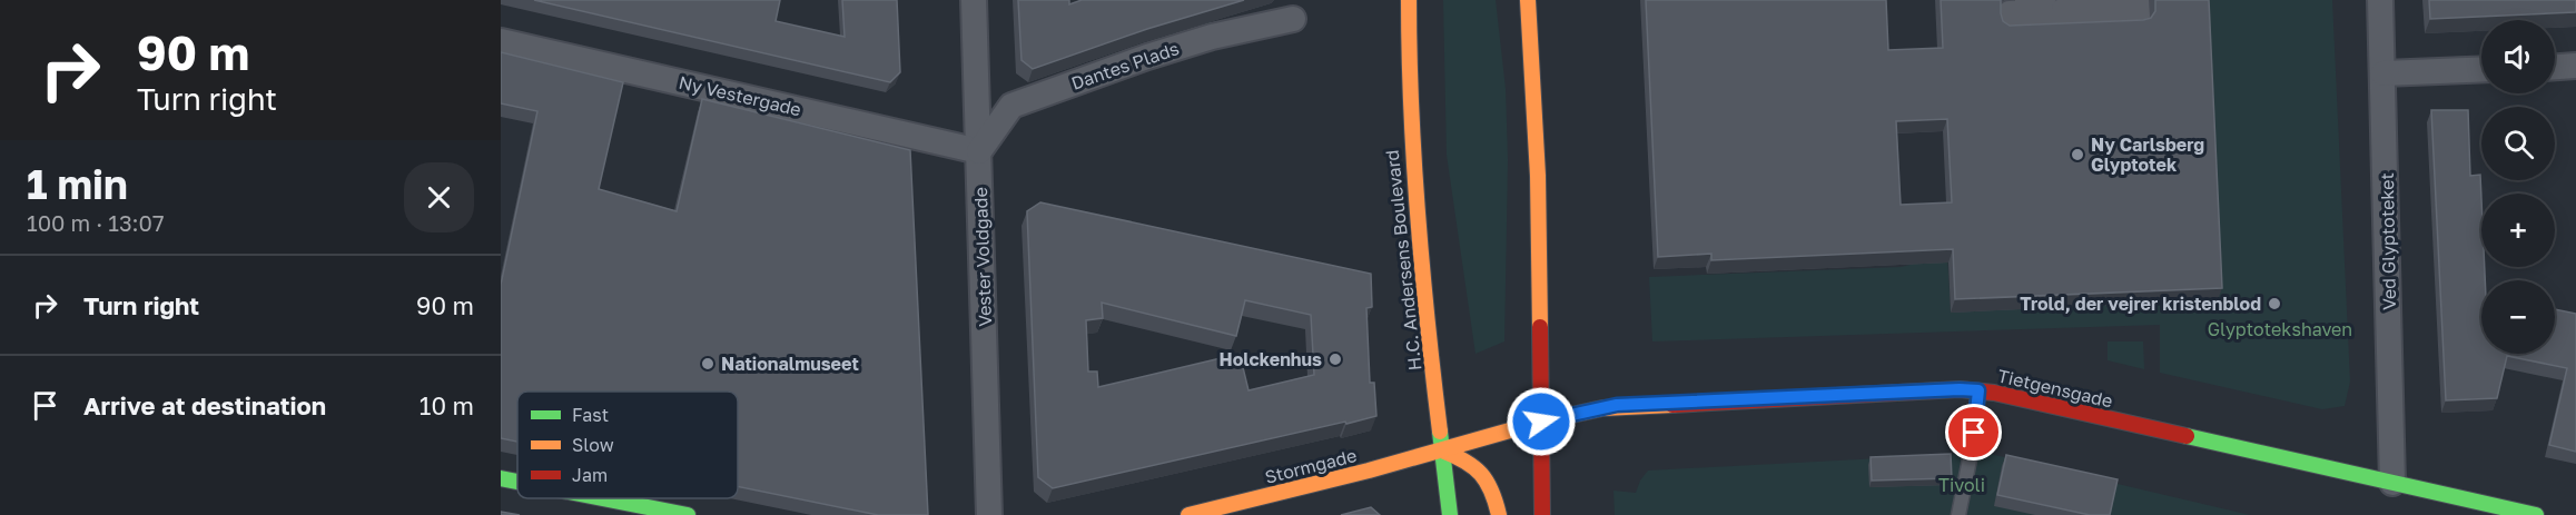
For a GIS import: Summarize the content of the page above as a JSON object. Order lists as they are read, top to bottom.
{
  "streets": {
    "street": [
      "Dantes Plads",
      "Ny Vestergade",
      "Ved Glyptoteket",
      "Vester Voldgade",
      "H.C. Andersens Boulevard",
      "Tietgensgade",
      "Stormgade"
    ]
  },
  "crossings": [
    ["Dantes Plads", "Ny Vestergade"],
    ["Dantes Plads", "Vester Voldgade"],
    ["Ny Vestergade", "Vester Voldgade"],
    ["Ved Glyptoteket", "Tietgensgade"],
    ["H.C. Andersens Boulevard", "Tietgensgade"],
    ["H.C. Andersens Boulevard", "Stormgade"],
    ["Tietgensgade", "Stormgade"]
  ],
  "parks": ["Glyptotekshaven", "Tivoli"],
  "places": [
    "Ny Carlsberg Glyptotek",
    "Trold, der vejrer kristenblod",
    "Holckenhus",
    "Nationalmuseet"
  ],
  "legend": ["Fast", "Slow", "Jam"],
  "page": {
    "turn": ["90 m", "Turn right"],
    "map_buttons": ["+", "−"],
    "heading": ["1 min", "100 m · 13:07"],
    "list": [
      {
        "name": "Turn right",
        "value": "90 m"
      },
      {
        "name": "Arrive at destination",
        "value": "10 m"
      }
    ]
  }
}
